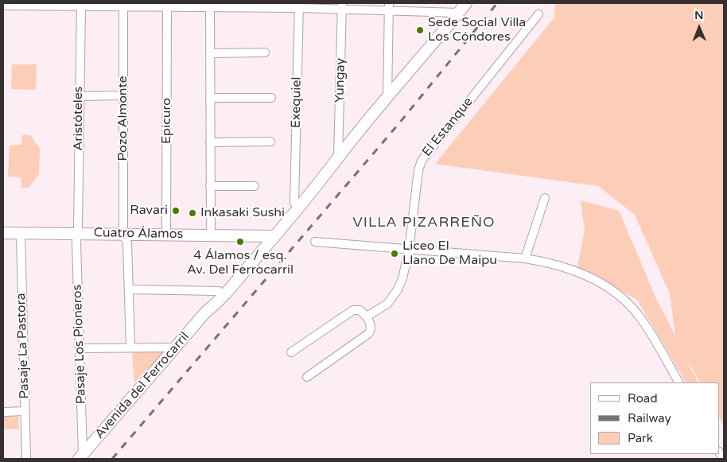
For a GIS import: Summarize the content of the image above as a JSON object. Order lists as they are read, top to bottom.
{
  "streets": {
    "street": [
      "Yungay",
      "Exequiel",
      "Aristóteles",
      "Pozo Almonte",
      "Epicuro",
      "El Estanque",
      "Cuatro Álamos",
      "Pasaje Los Pioneros",
      "Pasaje La Pastora",
      "Avenida del Ferrocarril"
    ]
  },
  "crossings": [
    ["Yungay", "Avenida del Ferrocarril"],
    ["Exequiel", "Avenida del Ferrocarril"],
    ["Aristóteles", "Cuatro Álamos"],
    ["Aristóteles", "Pasaje Los Pioneros"],
    ["Pozo Almonte", "Cuatro Álamos"],
    ["Epicuro", "Cuatro Álamos"],
    ["Cuatro Álamos", "Pasaje Los Pioneros"],
    ["Cuatro Álamos", "Pasaje La Pastora"],
    ["Cuatro Álamos", "Avenida del Ferrocarril"],
    ["Pasaje Los Pioneros", "Avenida del Ferrocarril"]
  ],
  "districts": ["VILLA PIZARREÑO"],
  "places": [
    "Sede Social Villa Los Cóndores",
    "Ravari",
    "Inkasaki Sushi",
    "4 Álamos / esq. Av. Del Ferrocarril",
    "Liceo El Llano De Maipu"
  ],
  "legend": ["Road", "Railway", "Park"],
  "north": "top"
}
